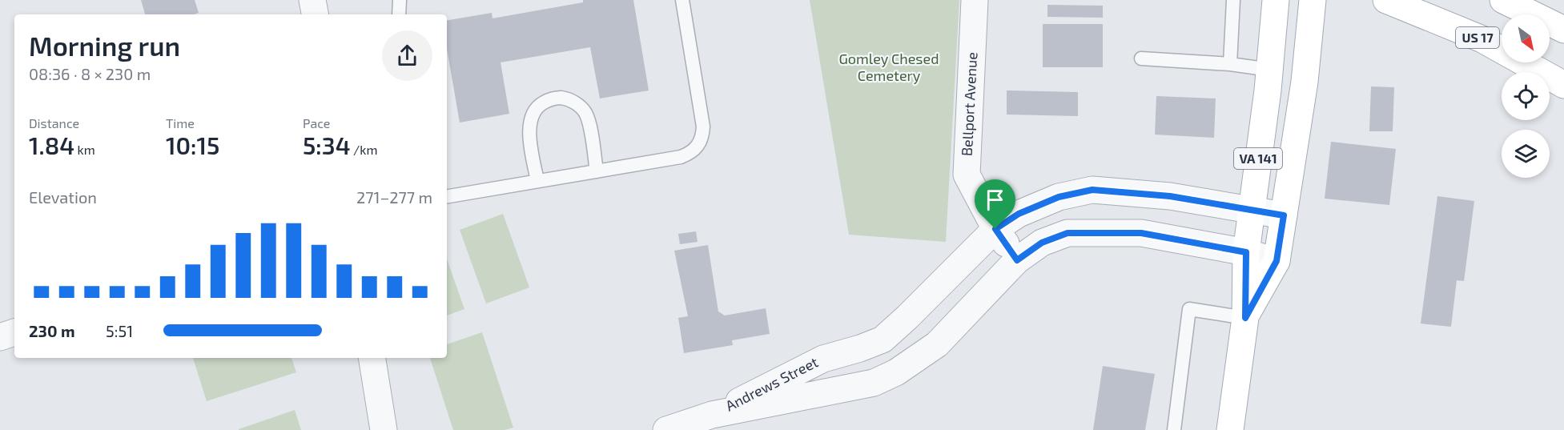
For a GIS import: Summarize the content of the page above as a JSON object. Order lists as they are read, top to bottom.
{
  "streets": {
    "main road": ["US 17", "VA 141"],
    "street": ["Bellport Avenue", "Andrews Street"]
  },
  "crossings": [
    ["Bellport Avenue", "Andrews Street"],
    ["VA 141", "Andrews Street"]
  ],
  "parks": ["Gomley Chesed Cemetery"],
  "north": "bottom right",
  "page": {
    "heading": ["Morning run", "08:36 · 8 × 230 m"],
    "stats": [
      ["Distance", "1.84 km"],
      ["Time", "10:15"],
      ["Pace", "5:34 /km"]
    ],
    "chart": ["Elevation", "271–277 m"],
    "list": [
      {
        "name": "230 m",
        "note": "5:51"
      }
    ]
  }
}
